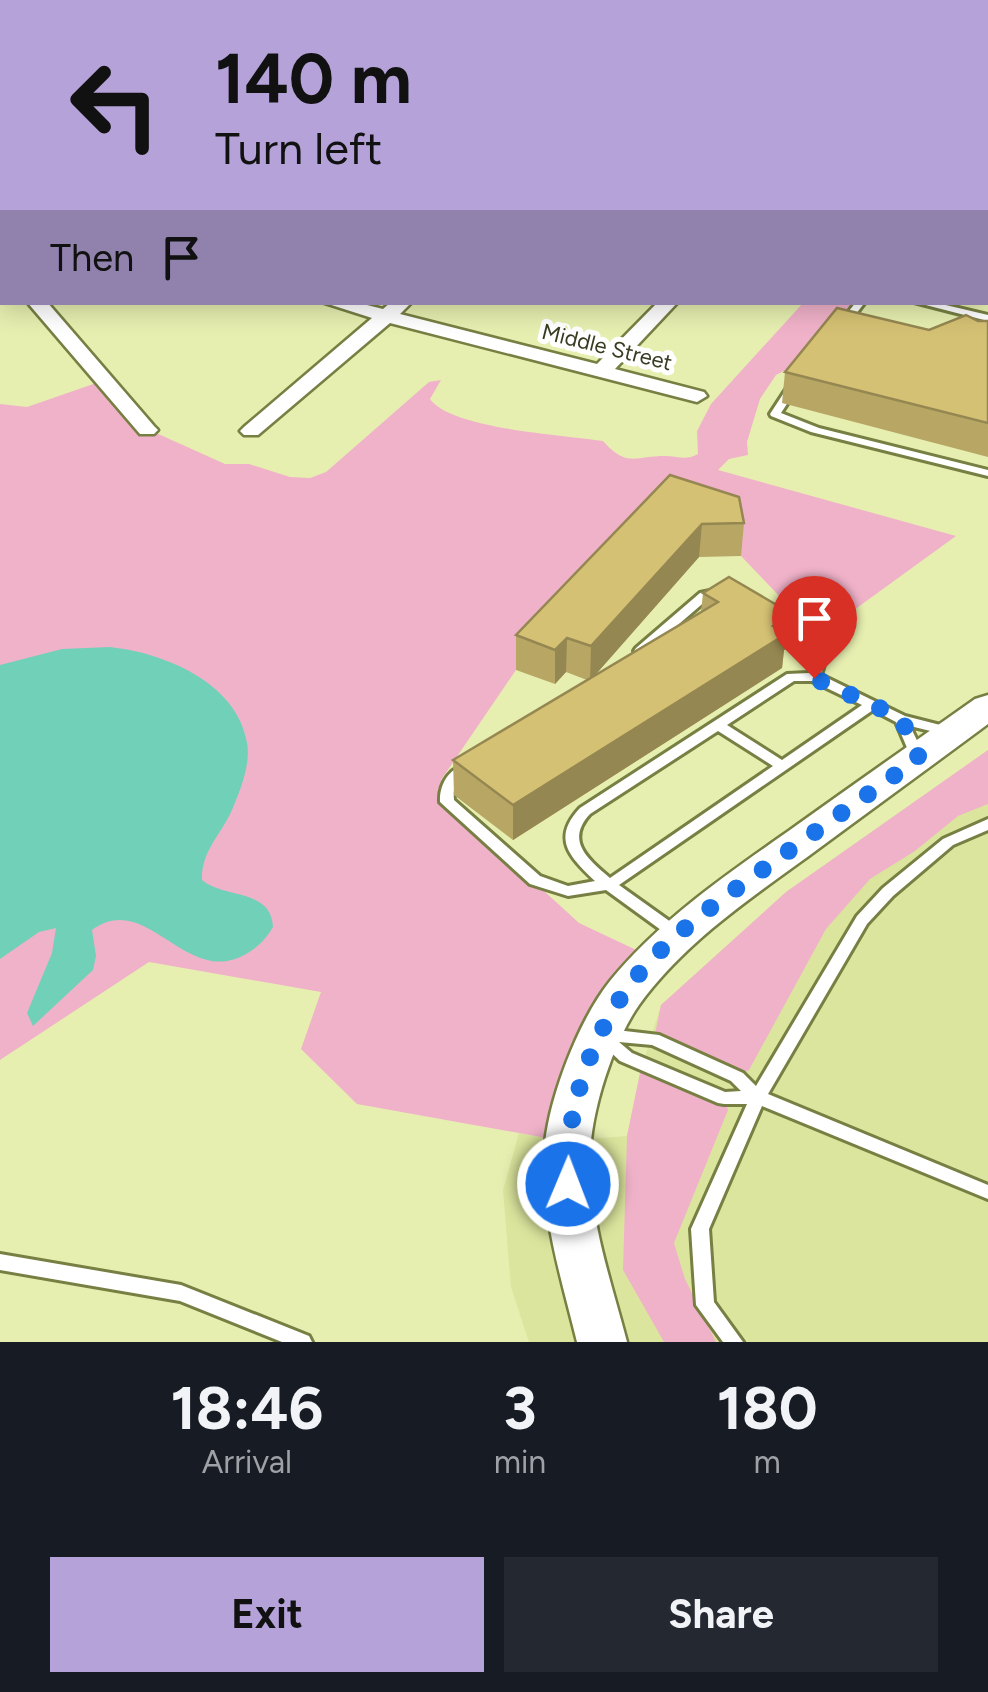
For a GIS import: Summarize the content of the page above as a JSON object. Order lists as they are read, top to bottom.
{
  "streets": {
    "street": ["Middle Street"]
  },
  "page": {
    "turn": ["140 m", "Turn left"],
    "then": "Then",
    "eta": [
      "18:46",
      "Arrival",
      "3",
      "min",
      "180",
      "m"
    ],
    "buttons": ["Exit", "Share"]
  }
}
